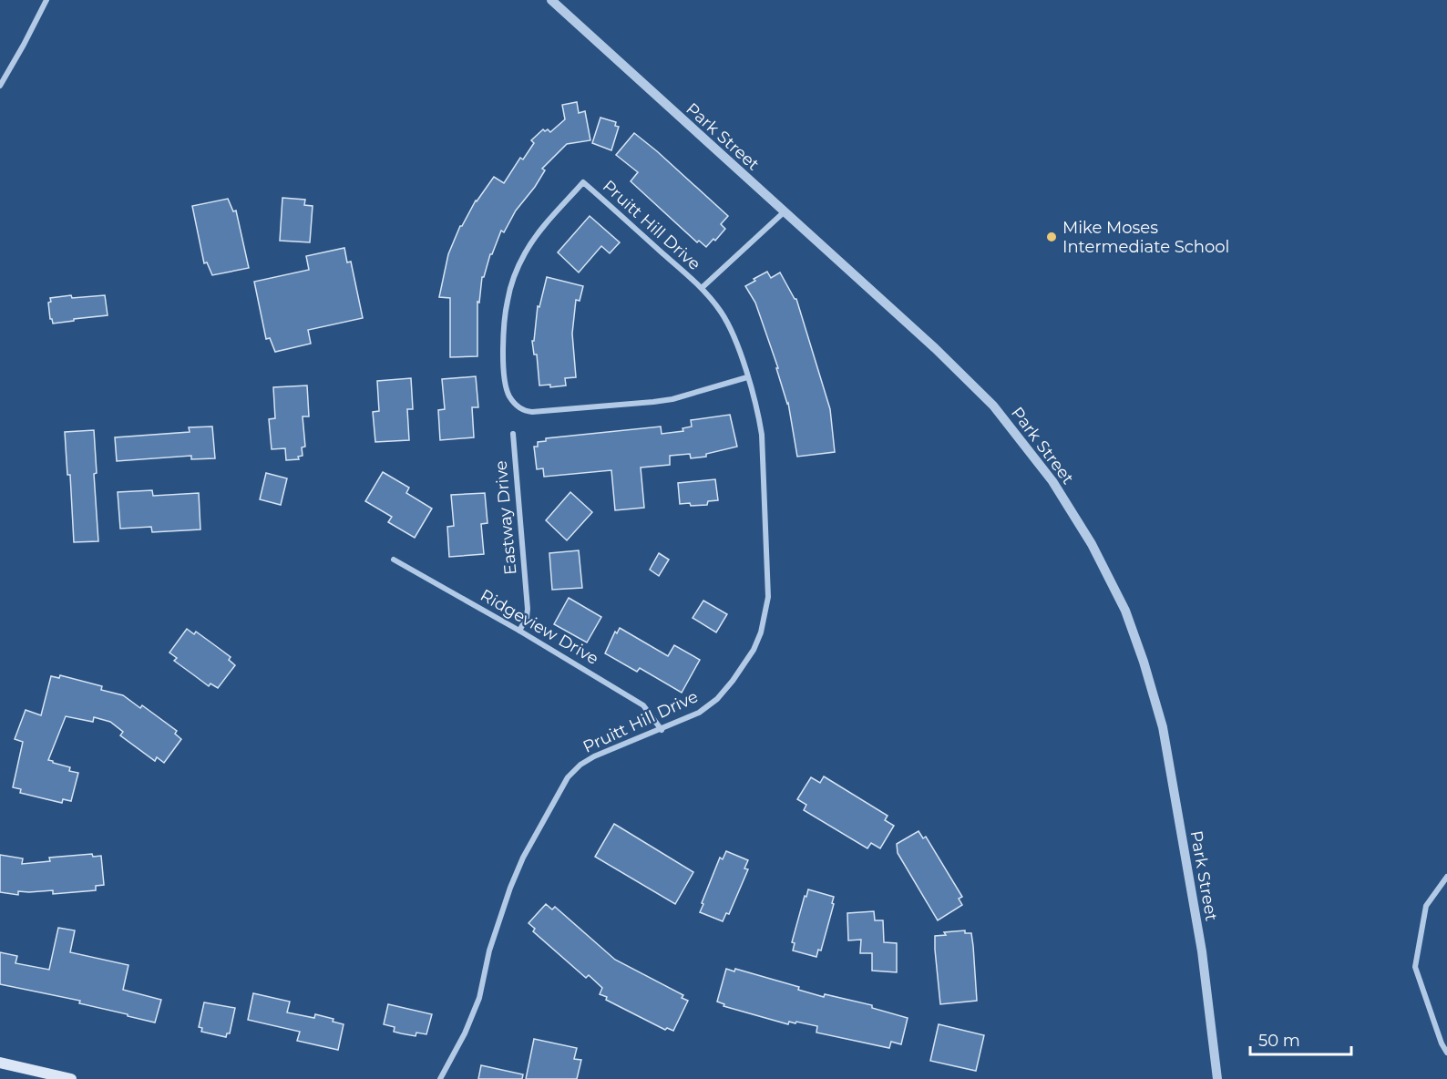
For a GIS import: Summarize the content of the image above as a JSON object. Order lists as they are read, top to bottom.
{
  "streets": {
    "street": [
      "Park Street",
      "Pruitt Hill Drive",
      "Eastway Drive",
      "Ridgeview Drive"
    ]
  },
  "crossings": [
    ["Park Street", "Pruitt Hill Drive"],
    ["Pruitt Hill Drive", "Ridgeview Drive"],
    ["Eastway Drive", "Ridgeview Drive"]
  ],
  "places": ["Mike Moses Intermediate School"],
  "scale_bar": "50 m"
}
